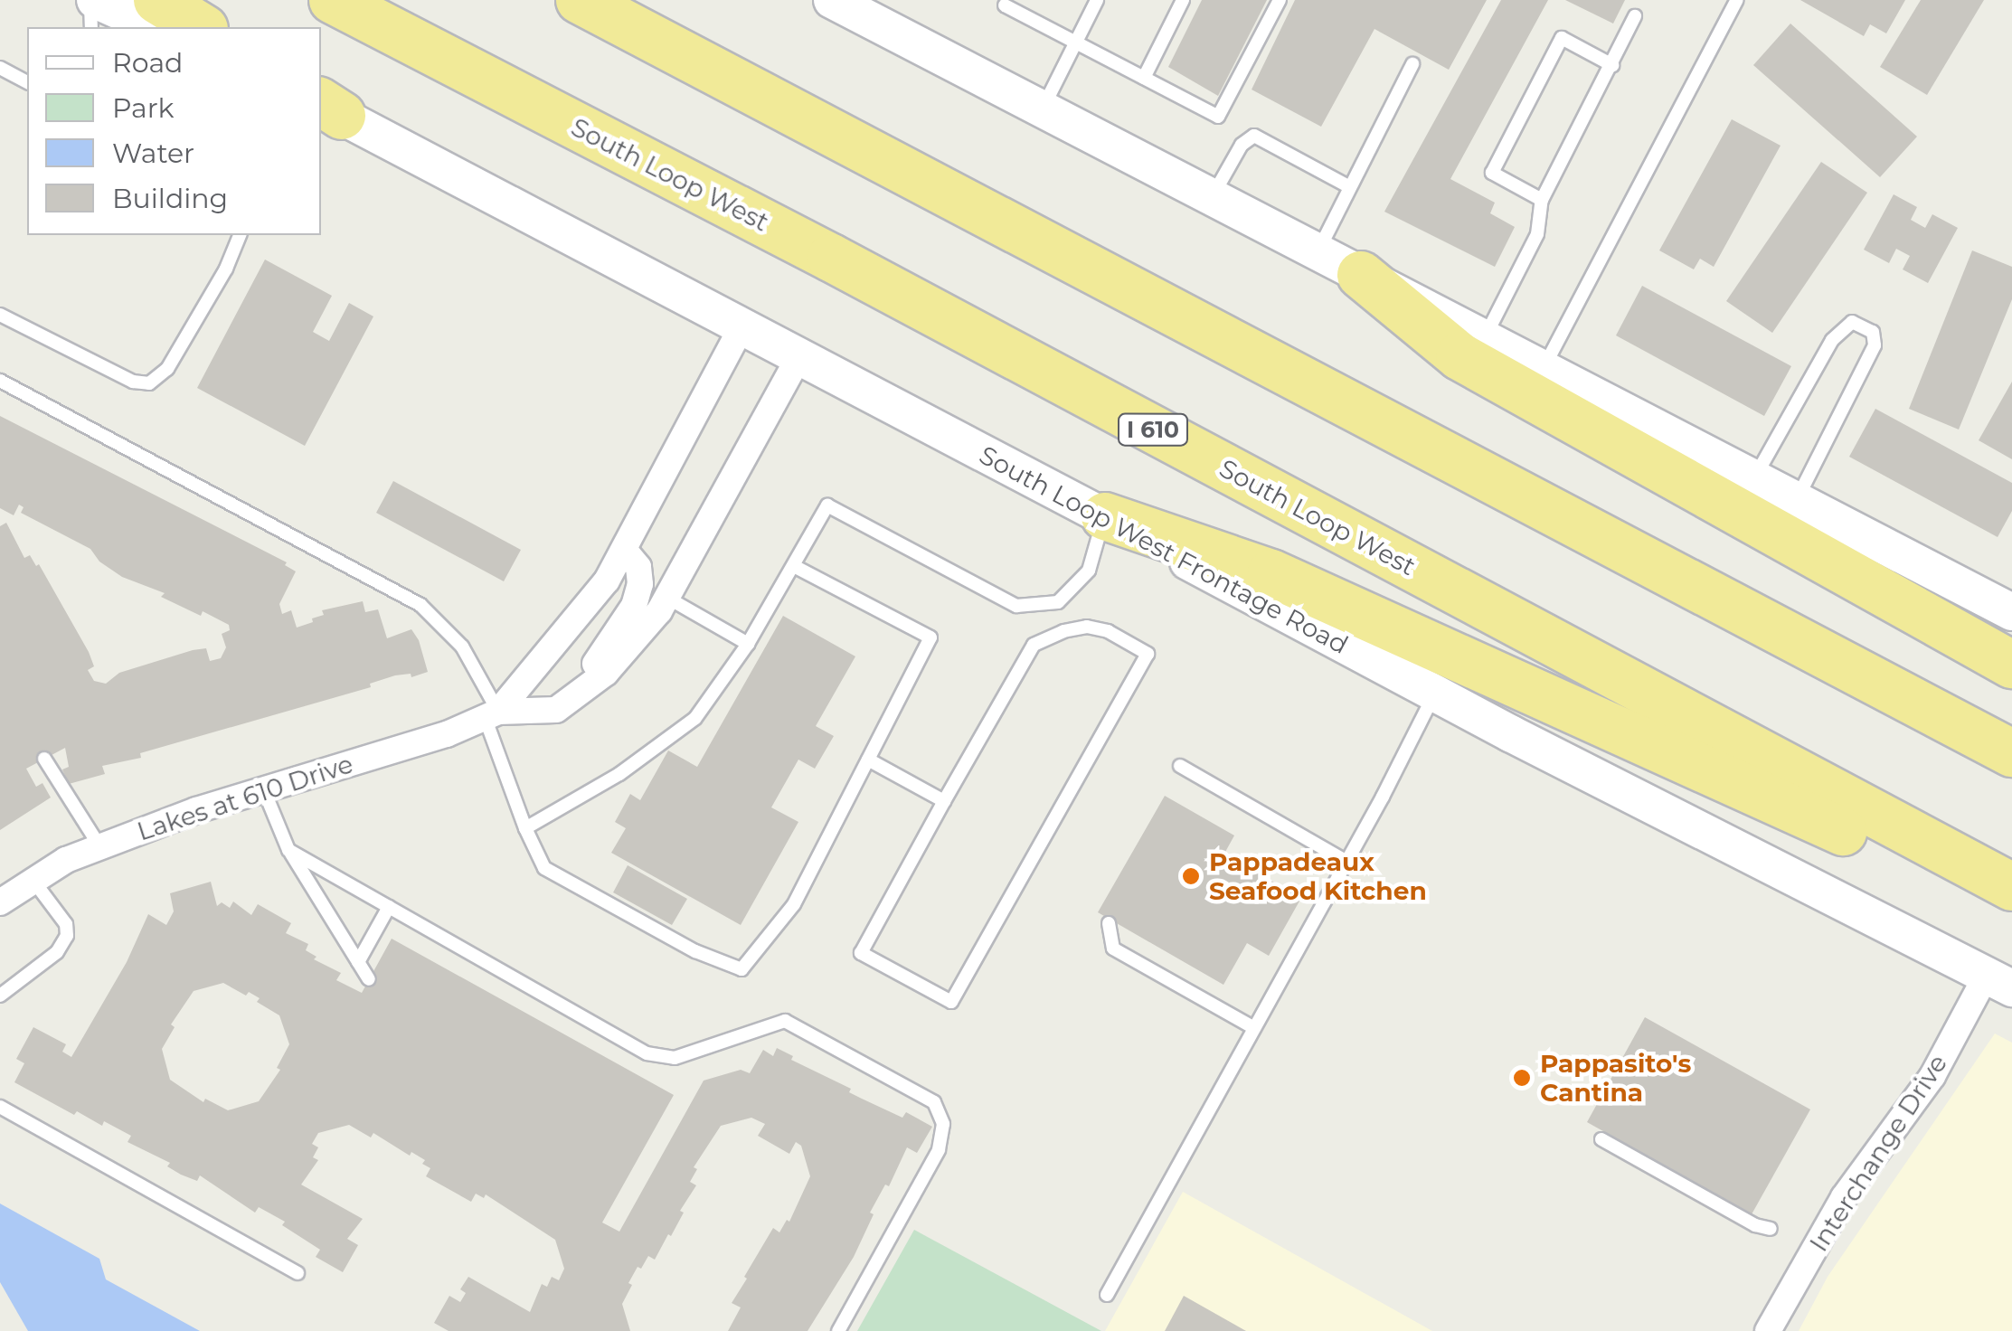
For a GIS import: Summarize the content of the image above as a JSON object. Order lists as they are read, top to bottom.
{
  "streets": {
    "highway": ["South Loop West", "I 610"],
    "main road": ["South Loop West Frontage Road"],
    "street": ["Lakes at 610 Drive", "Interchange Drive"]
  },
  "crossings": [
    ["South Loop West Frontage Road", "Lakes at 610 Drive"],
    ["South Loop West Frontage Road", "Interchange Drive"]
  ],
  "places": ["Pappadeaux Seafood Kitchen", "Pappasito's Cantina"],
  "legend": [
    "Road",
    "Park",
    "Water",
    "Building"
  ]
}
